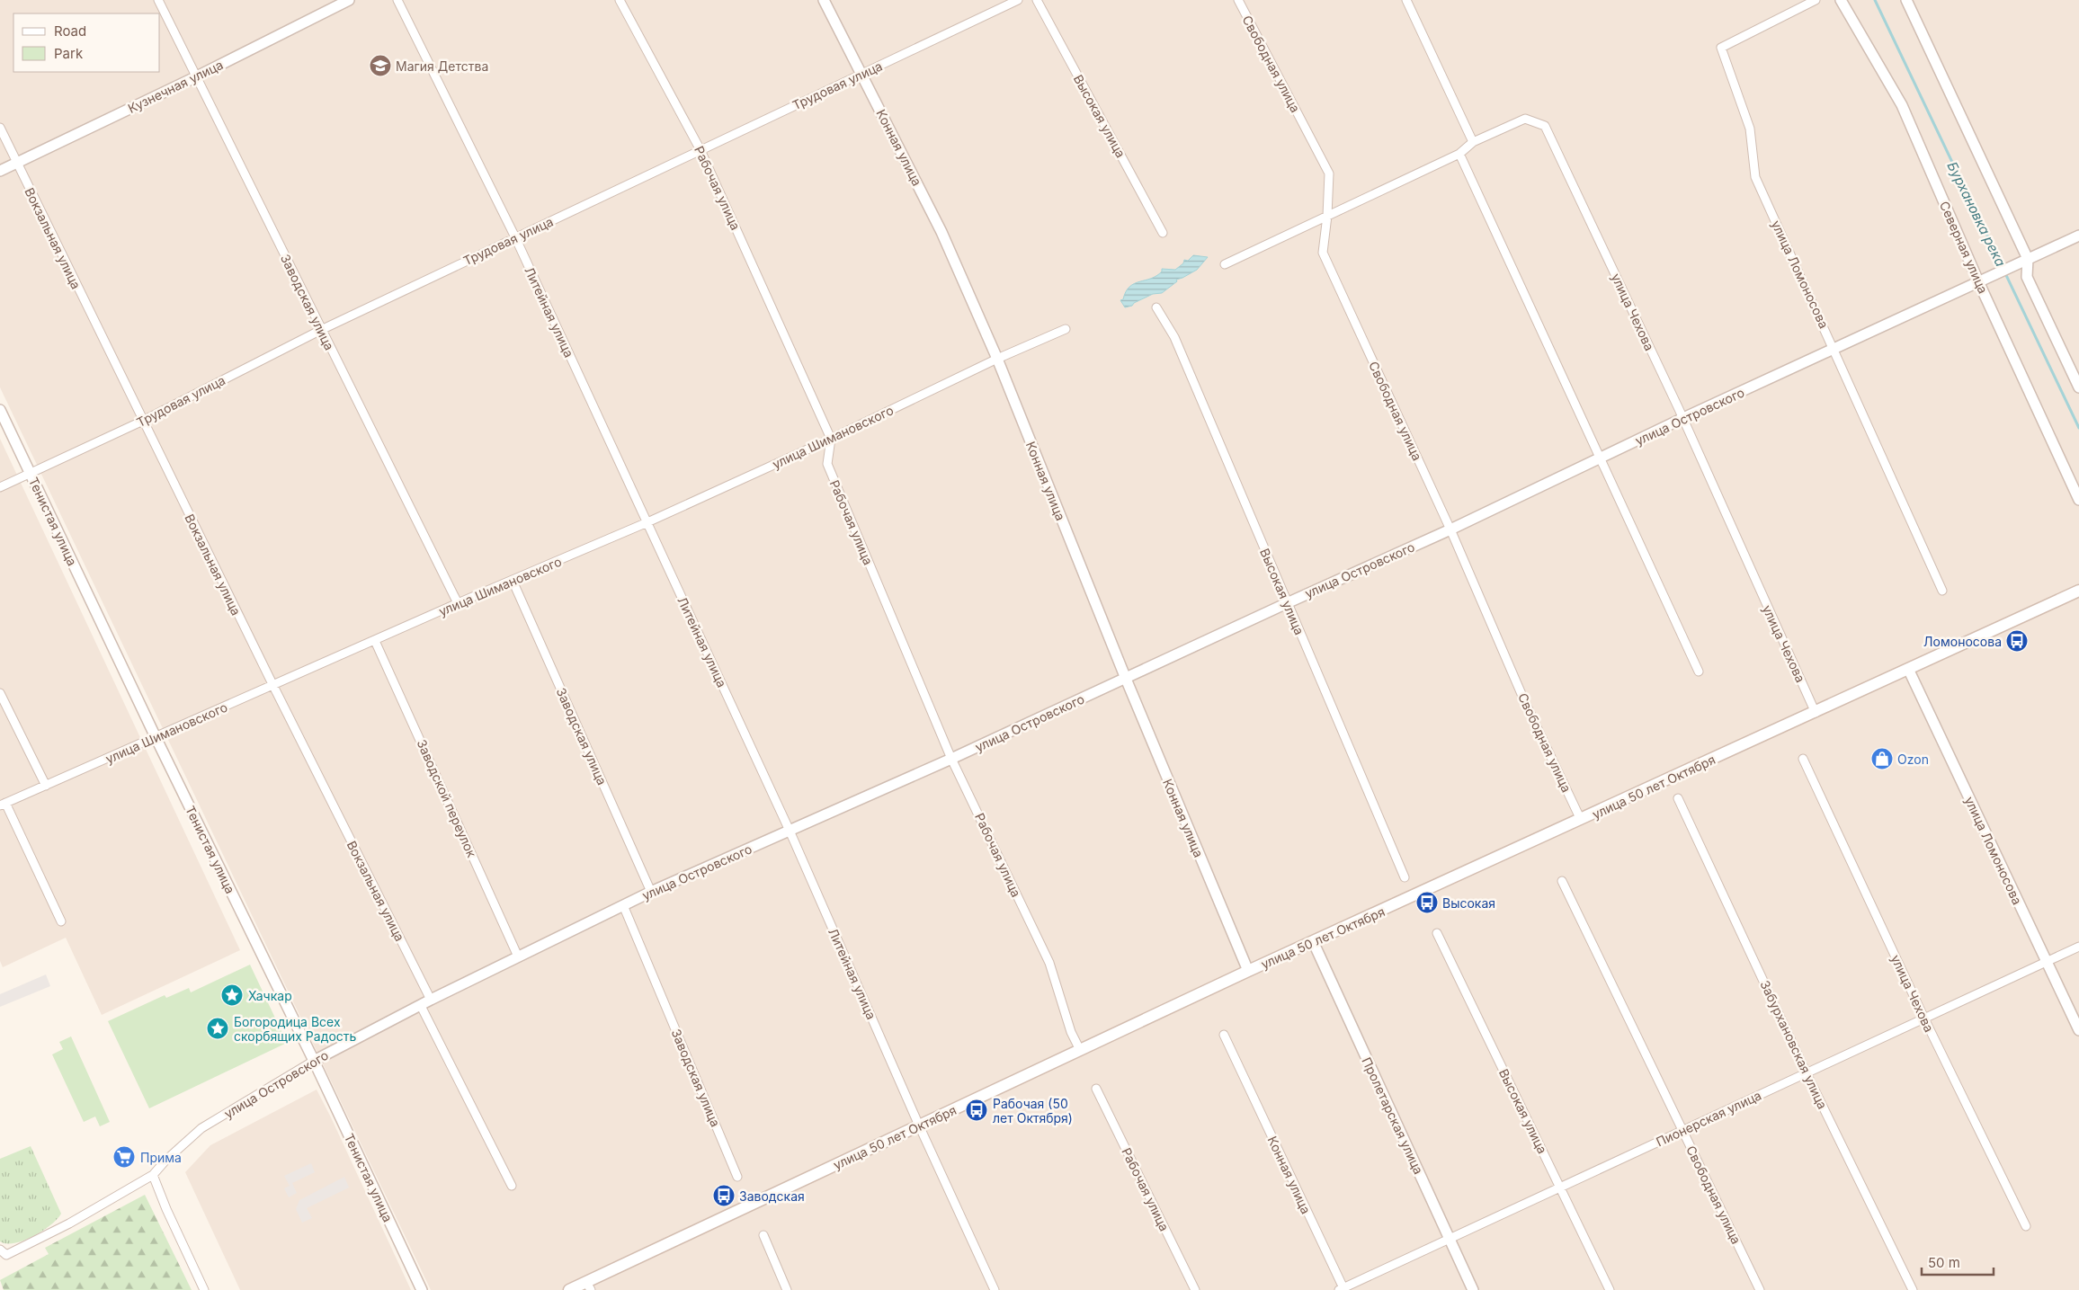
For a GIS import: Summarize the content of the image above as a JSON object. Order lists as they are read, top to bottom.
{
  "streets": {
    "main road": ["улица 50 лет Октября"],
    "street": [
      "Свободная улица",
      "Трудовая улица",
      "Кузнечная улица",
      "Высокая улица",
      "Конная улица",
      "Рабочая улица",
      "Вокзальная улица",
      "Северная улица",
      "улица Ломоносова",
      "Заводская улица",
      "Литейная улица",
      "улица Чехова",
      "улица Островского",
      "улица Шимановского",
      "Тенистая улица",
      "Заводской переулок",
      "Забурхановская улица",
      "Пролетарская улица",
      "Пионерская улица"
    ]
  },
  "crossings": [
    ["Свободная улица", "улица Чехова"],
    ["Свободная улица", "улица Островского"],
    ["Свободная улица", "улица 50 лет Октября"],
    ["Свободная улица", "Пионерская улица"],
    ["Трудовая улица", "Конная улица"],
    ["Трудовая улица", "Рабочая улица"],
    ["Трудовая улица", "Вокзальная улица"],
    ["Трудовая улица", "Заводская улица"],
    ["Трудовая улица", "Литейная улица"],
    ["Трудовая улица", "Тенистая улица"],
    ["Кузнечная улица", "Вокзальная улица"],
    ["Кузнечная улица", "Заводская улица"],
    ["Высокая улица", "улица Островского"],
    ["Высокая улица", "Пионерская улица"],
    ["Конная улица", "улица Островского"],
    ["Конная улица", "улица Шимановского"],
    ["Конная улица", "улица 50 лет Октября"],
    ["Конная улица", "Пионерская улица"],
    ["Рабочая улица", "улица Островского"],
    ["Рабочая улица", "улица Шимановского"],
    ["Рабочая улица", "улица 50 лет Октября"],
    ["Вокзальная улица", "улица Островского"],
    ["Вокзальная улица", "улица Шимановского"],
    ["Северная улица", "улица Островского"],
    ["улица Ломоносова", "улица Островского"],
    ["улица Ломоносова", "улица 50 лет Октября"],
    ["улица Ломоносова", "Пионерская улица"],
    ["Заводская улица", "улица Островского"],
    ["Заводская улица", "улица Шимановского"],
    ["Литейная улица", "улица Островского"],
    ["Литейная улица", "улица Шимановского"],
    ["Литейная улица", "улица 50 лет Октября"],
    ["улица Чехова", "улица Островского"],
    ["улица Чехова", "улица 50 лет Октября"],
    ["улица Чехова", "Пионерская улица"],
    ["улица Островского", "Тенистая улица"],
    ["улица Островского", "Заводской переулок"],
    ["улица Шимановского", "Тенистая улица"],
    ["улица Шимановского", "Заводской переулок"],
    ["улица 50 лет Октября", "Пролетарская улица"],
    ["Забурхановская улица", "Пионерская улица"],
    ["Пролетарская улица", "Пионерская улица"]
  ],
  "water": ["Бурхановка река"],
  "places": {
    "school or university": ["Магия Детства"],
    "bus stop": [
      "Ломоносова",
      "Высокая",
      "Рабочая (50 лет Октября)",
      "Заводская"
    ],
    "shop": ["Ozon"],
    "place": ["Хачкар", "Богородица Всех скорбящих Радость"],
    "supermarket": ["Прима"]
  },
  "legend": ["Road", "Park"],
  "scale_bar": "50 m"
}
